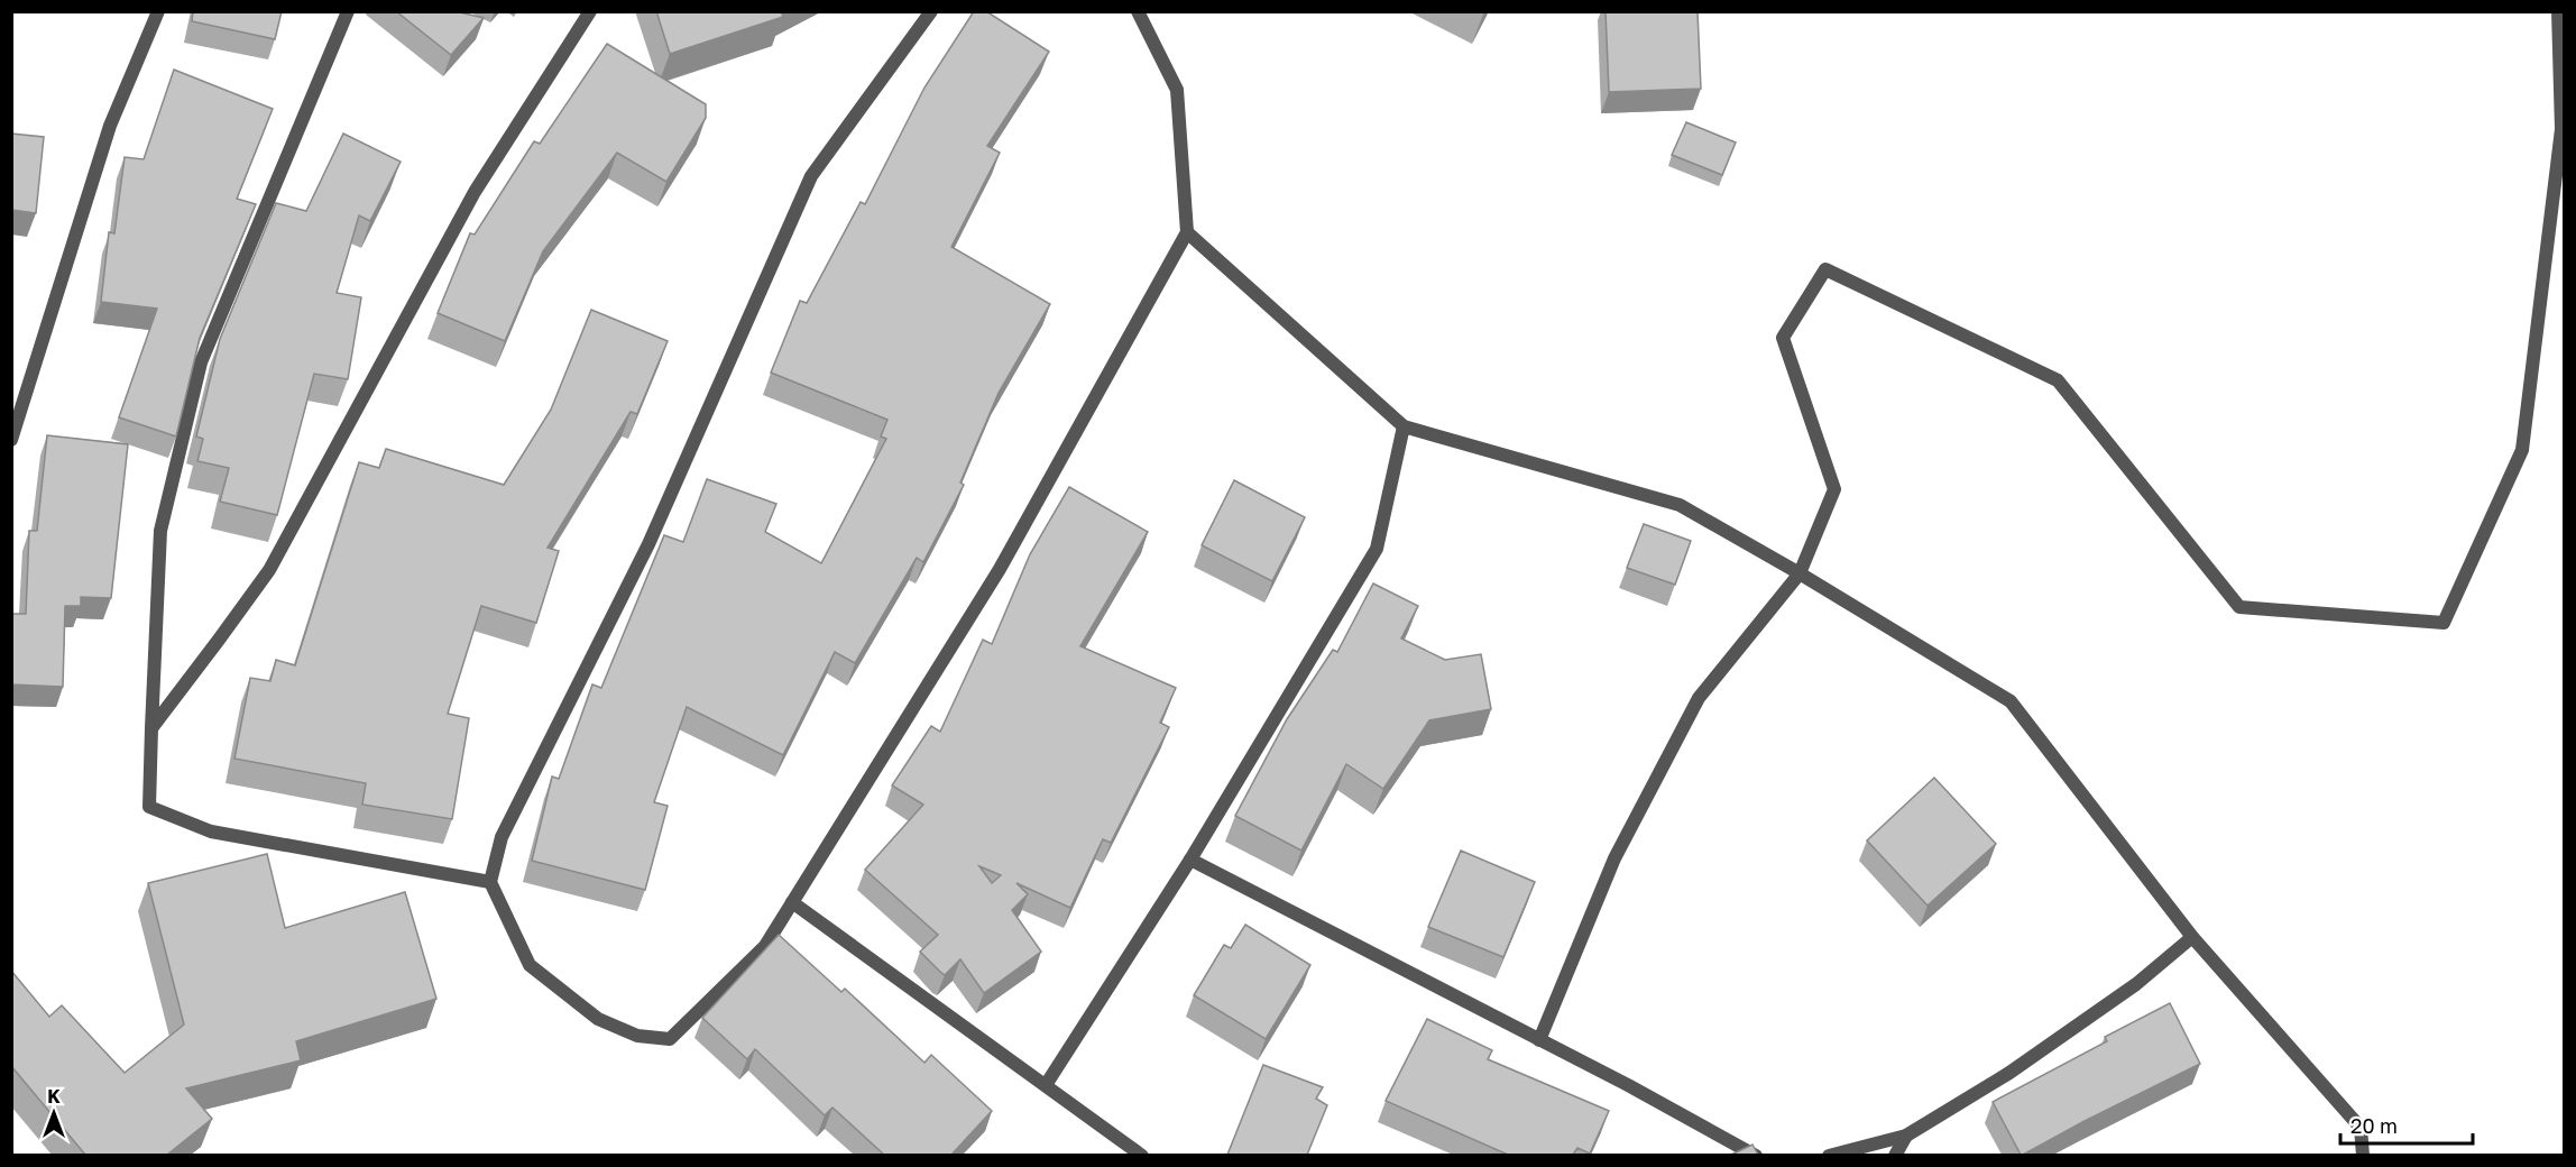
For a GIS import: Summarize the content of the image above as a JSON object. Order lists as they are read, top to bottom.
{
  "scale_bar": "20 m",
  "north": "top"
}
